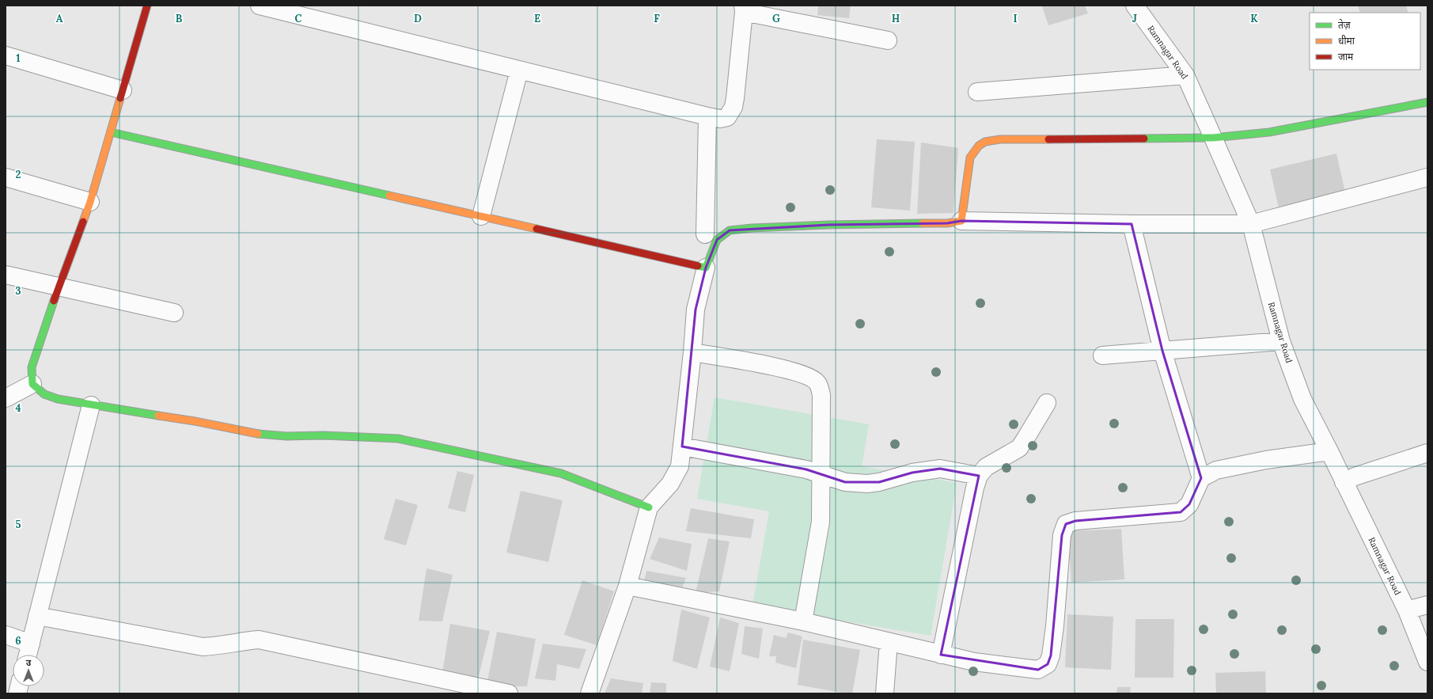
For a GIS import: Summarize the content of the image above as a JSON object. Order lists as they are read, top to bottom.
{
  "streets": {
    "street": ["Ramnagar Road"]
  },
  "legend": ["तेज़", "धीमा", "जाम"],
  "north": "top",
  "grid": {
    "columns": [
      "A",
      "B",
      "C",
      "D",
      "E",
      "F",
      "G",
      "H",
      "I",
      "J",
      "K"
    ],
    "rows": [
      "1",
      "2",
      "3",
      "4",
      "5",
      "6"
    ]
  }
}
